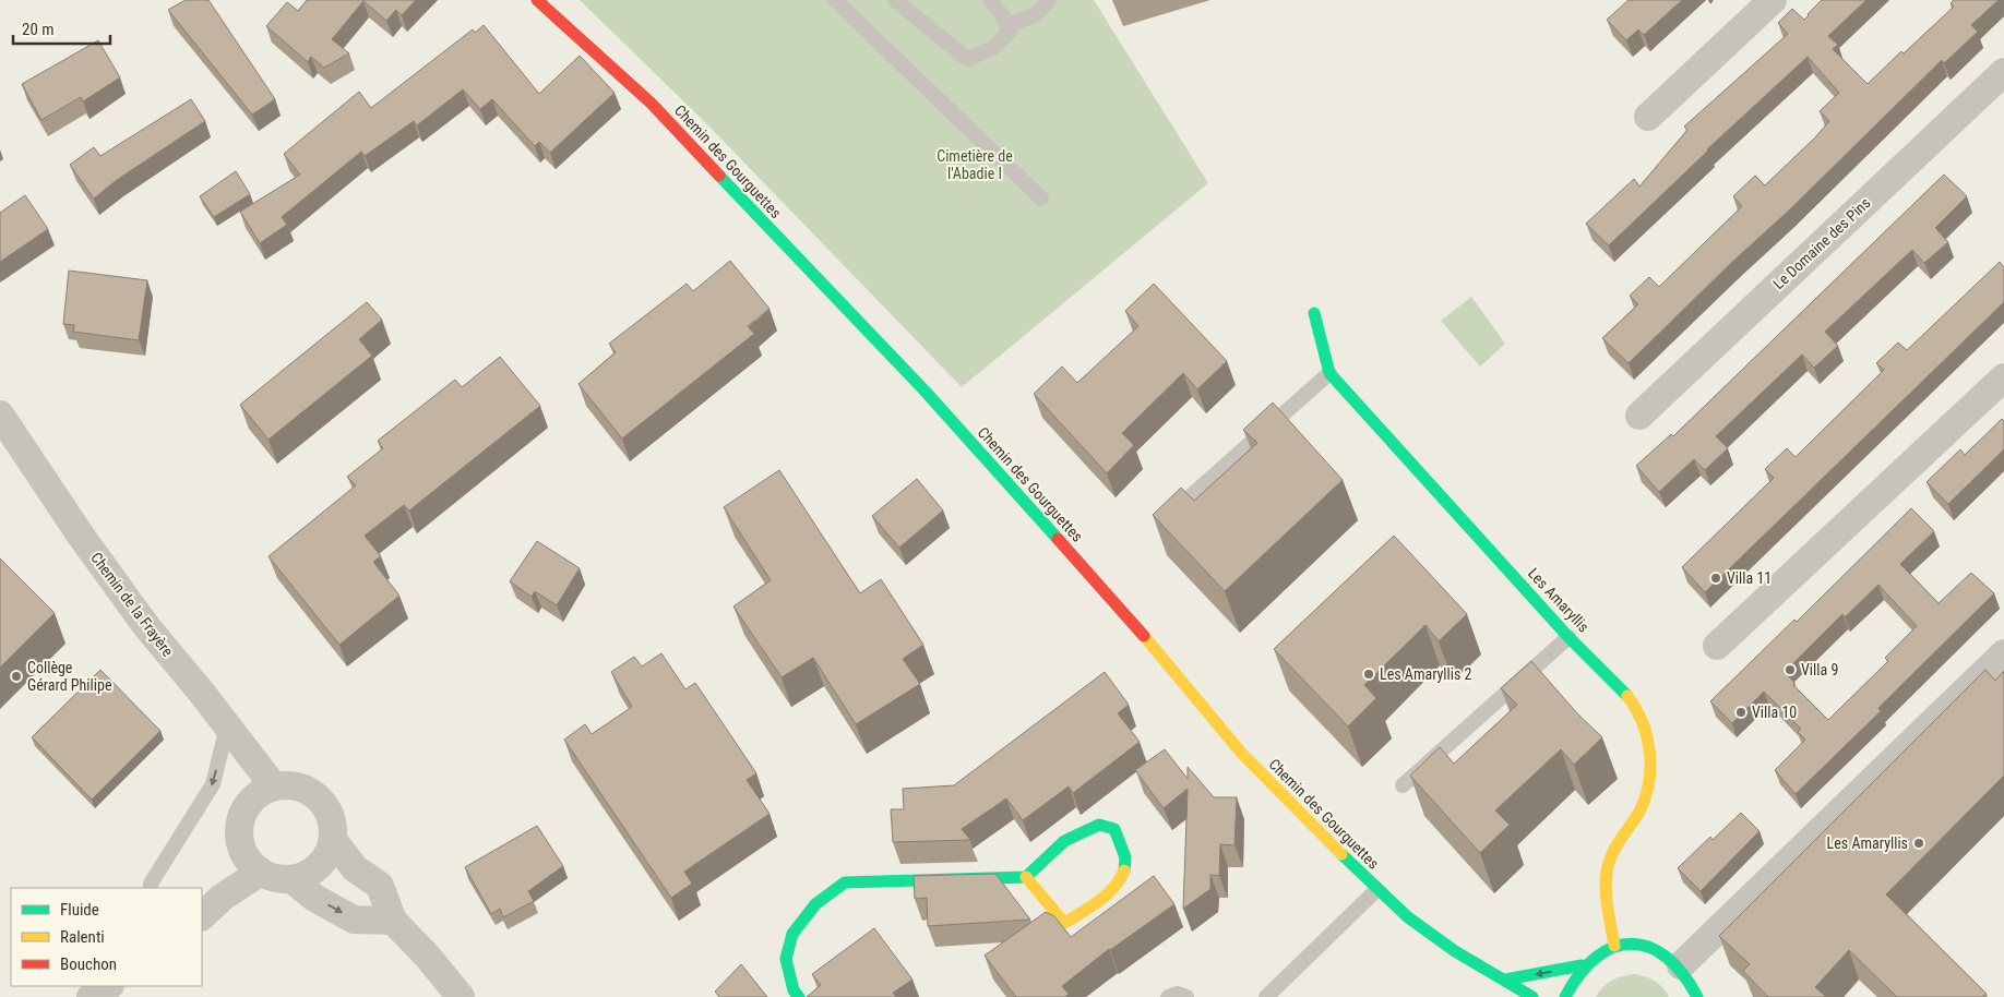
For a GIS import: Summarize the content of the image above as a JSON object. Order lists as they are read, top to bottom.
{
  "streets": {
    "main road": ["Chemin des Gourguettes", "Les Amaryllis"],
    "street": ["Le Domaine des Pins", "Chemin de la Frayère"]
  },
  "parks": ["Cimetière de l'Abadie I"],
  "places": [
    "Villa 11",
    "Villa 9",
    "Les Amaryllis 2",
    "Collège Gérard Philipe",
    "Villa 10",
    "Les Amaryllis"
  ],
  "legend": ["Fluide", "Ralenti", "Bouchon"],
  "scale_bar": "20 m"
}
